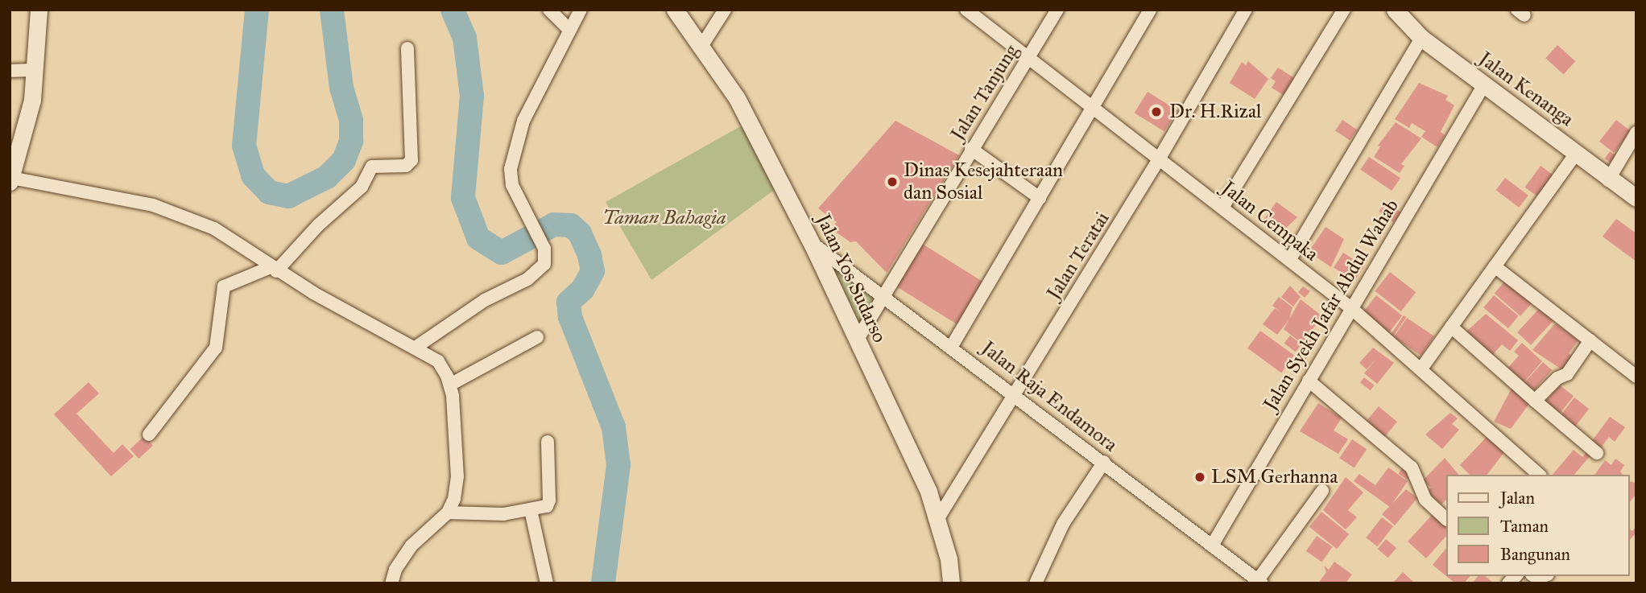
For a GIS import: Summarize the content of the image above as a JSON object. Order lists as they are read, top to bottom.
{
  "streets": {
    "street": [
      "Jalan Kenanga",
      "Jalan Tanjung",
      "Jalan Cempaka",
      "Jalan Teratai",
      "Jalan Yos Sudarso",
      "Jalan Syekh Jafar Abdul Wahab",
      "Jalan Raja Endamora"
    ]
  },
  "crossings": [
    ["Jalan Kenanga", "Jalan Syekh Jafar Abdul Wahab"],
    ["Jalan Tanjung", "Jalan Cempaka"],
    ["Jalan Tanjung", "Jalan Yos Sudarso"],
    ["Jalan Tanjung", "Jalan Raja Endamora"],
    ["Jalan Cempaka", "Jalan Teratai"],
    ["Jalan Cempaka", "Jalan Syekh Jafar Abdul Wahab"],
    ["Jalan Teratai", "Jalan Yos Sudarso"],
    ["Jalan Teratai", "Jalan Raja Endamora"],
    ["Jalan Yos Sudarso", "Jalan Raja Endamora"],
    ["Jalan Syekh Jafar Abdul Wahab", "Jalan Raja Endamora"]
  ],
  "parks": ["Taman Bahagia"],
  "places": ["Dr. H.Rizal", "Dinas Kesejahteraan dan Sosial", "LSM Gerhanna"],
  "legend": ["Jalan", "Taman", "Bangunan"]
}
